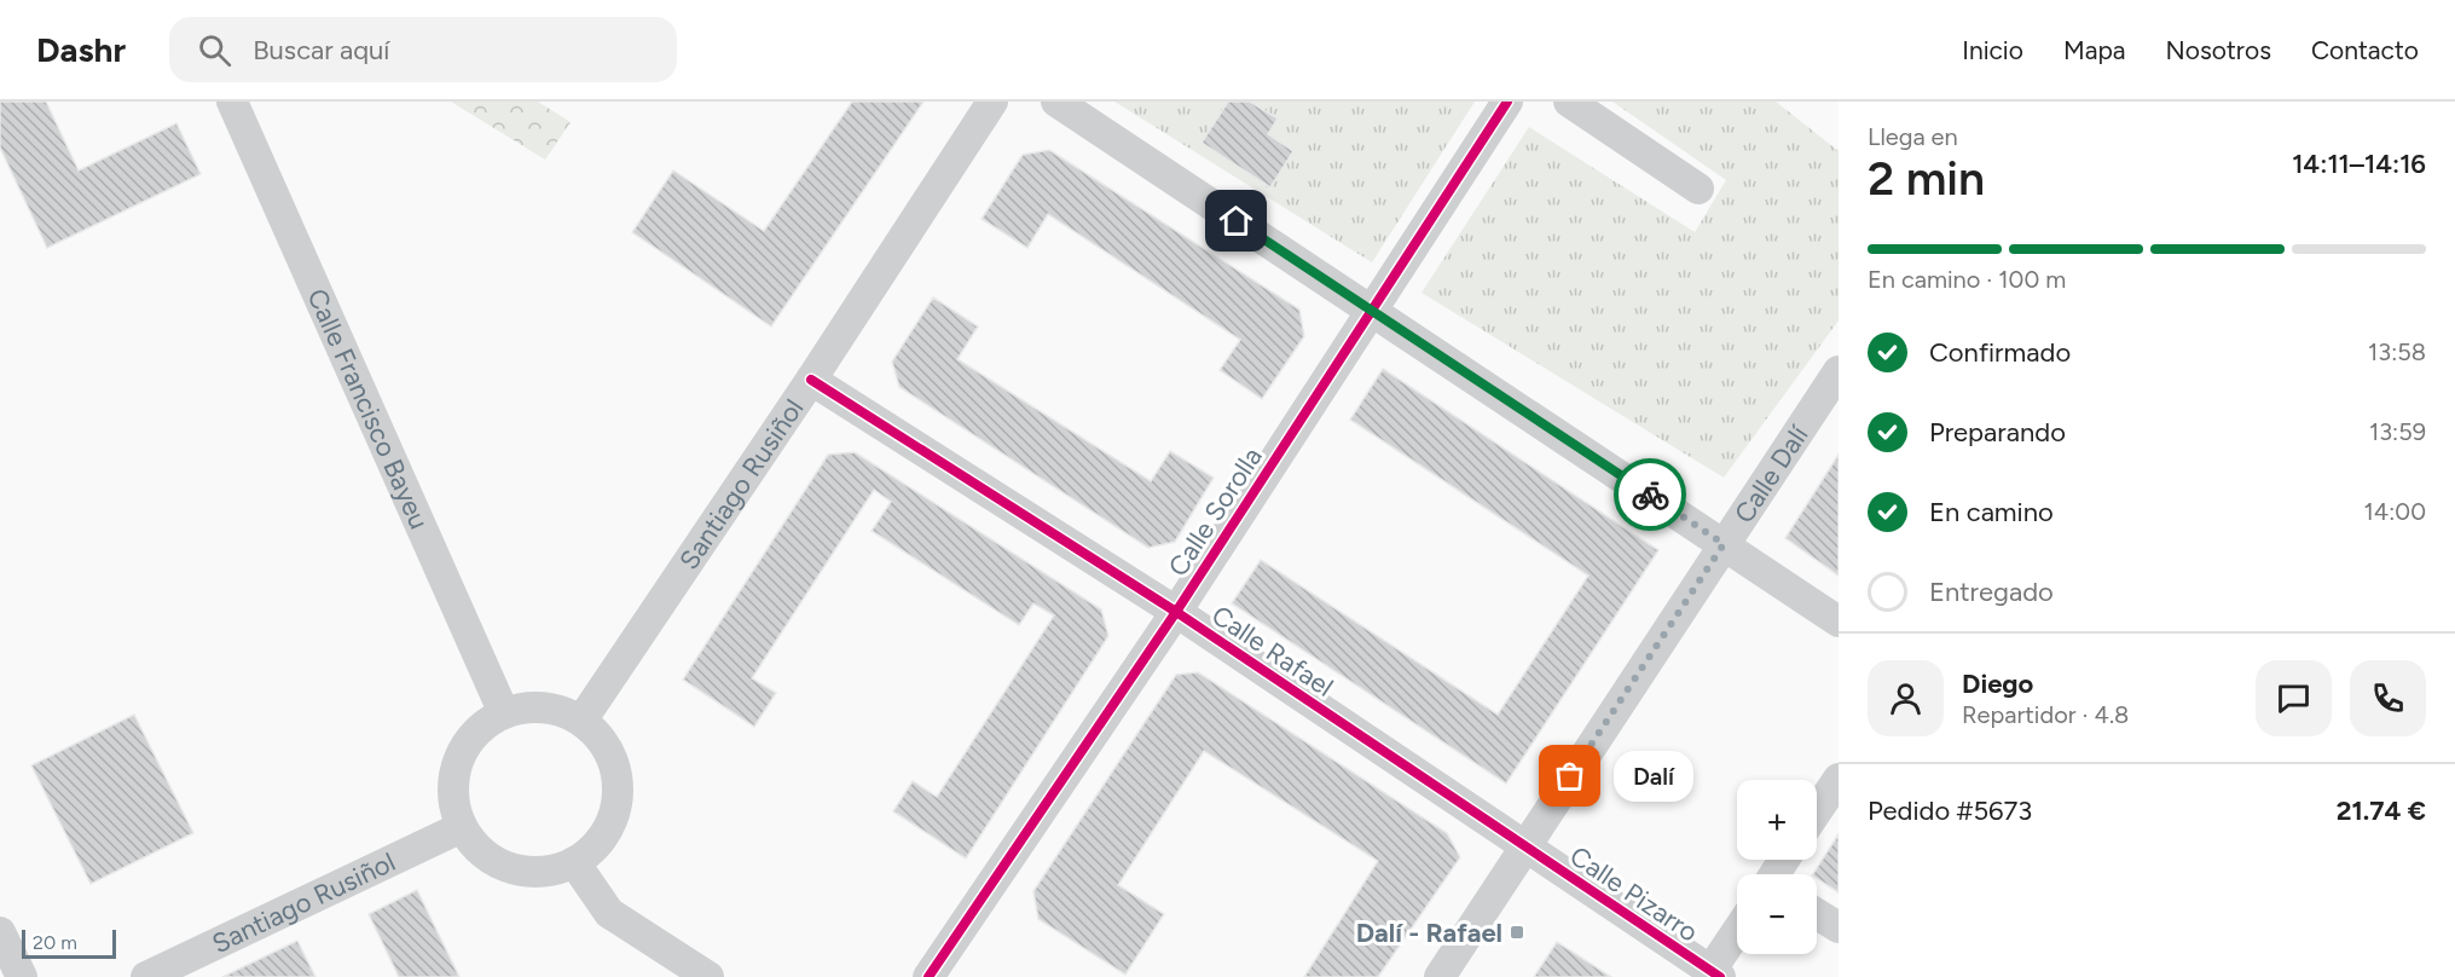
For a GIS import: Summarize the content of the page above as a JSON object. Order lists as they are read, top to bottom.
{
  "streets": {
    "street": [
      "Calle Francisco Bayeu",
      "Calle Dalí",
      "Santiago Rusiñol",
      "Calle Sorolla",
      "Calle Rafael",
      "Calle Pizarro"
    ]
  },
  "crossings": [
    ["Calle Francisco Bayeu", "Santiago Rusiñol"],
    ["Calle Dalí", "Calle Rafael"],
    ["Calle Dalí", "Calle Pizarro"],
    ["Santiago Rusiñol", "Calle Rafael"],
    ["Calle Sorolla", "Calle Rafael"],
    ["Calle Rafael", "Calle Pizarro"]
  ],
  "places": {
    "other": ["Dalí"],
    "transit": ["Dalí - Rafael"]
  },
  "scale_bar": "20 m",
  "page": {
    "header": "Dashr",
    "search": "Buscar aquí",
    "nav": [
      "Inicio",
      "Mapa",
      "Nosotros",
      "Contacto"
    ],
    "heading": ["2 min", "Llega en", "14:11–14:16"],
    "panel": [
      "Diego",
      "Repartidor · 4.8",
      "Pedido #5673",
      "21.74 €"
    ],
    "bar": "En camino · 100 m",
    "list": [
      ["Confirmado", "13:58"],
      ["Preparando", "13:59"],
      ["En camino", "14:00"],
      "Entregado"
    ],
    "bubble": "Dalí",
    "map_buttons": ["+", "−"],
    "scale": "20 m"
  }
}
